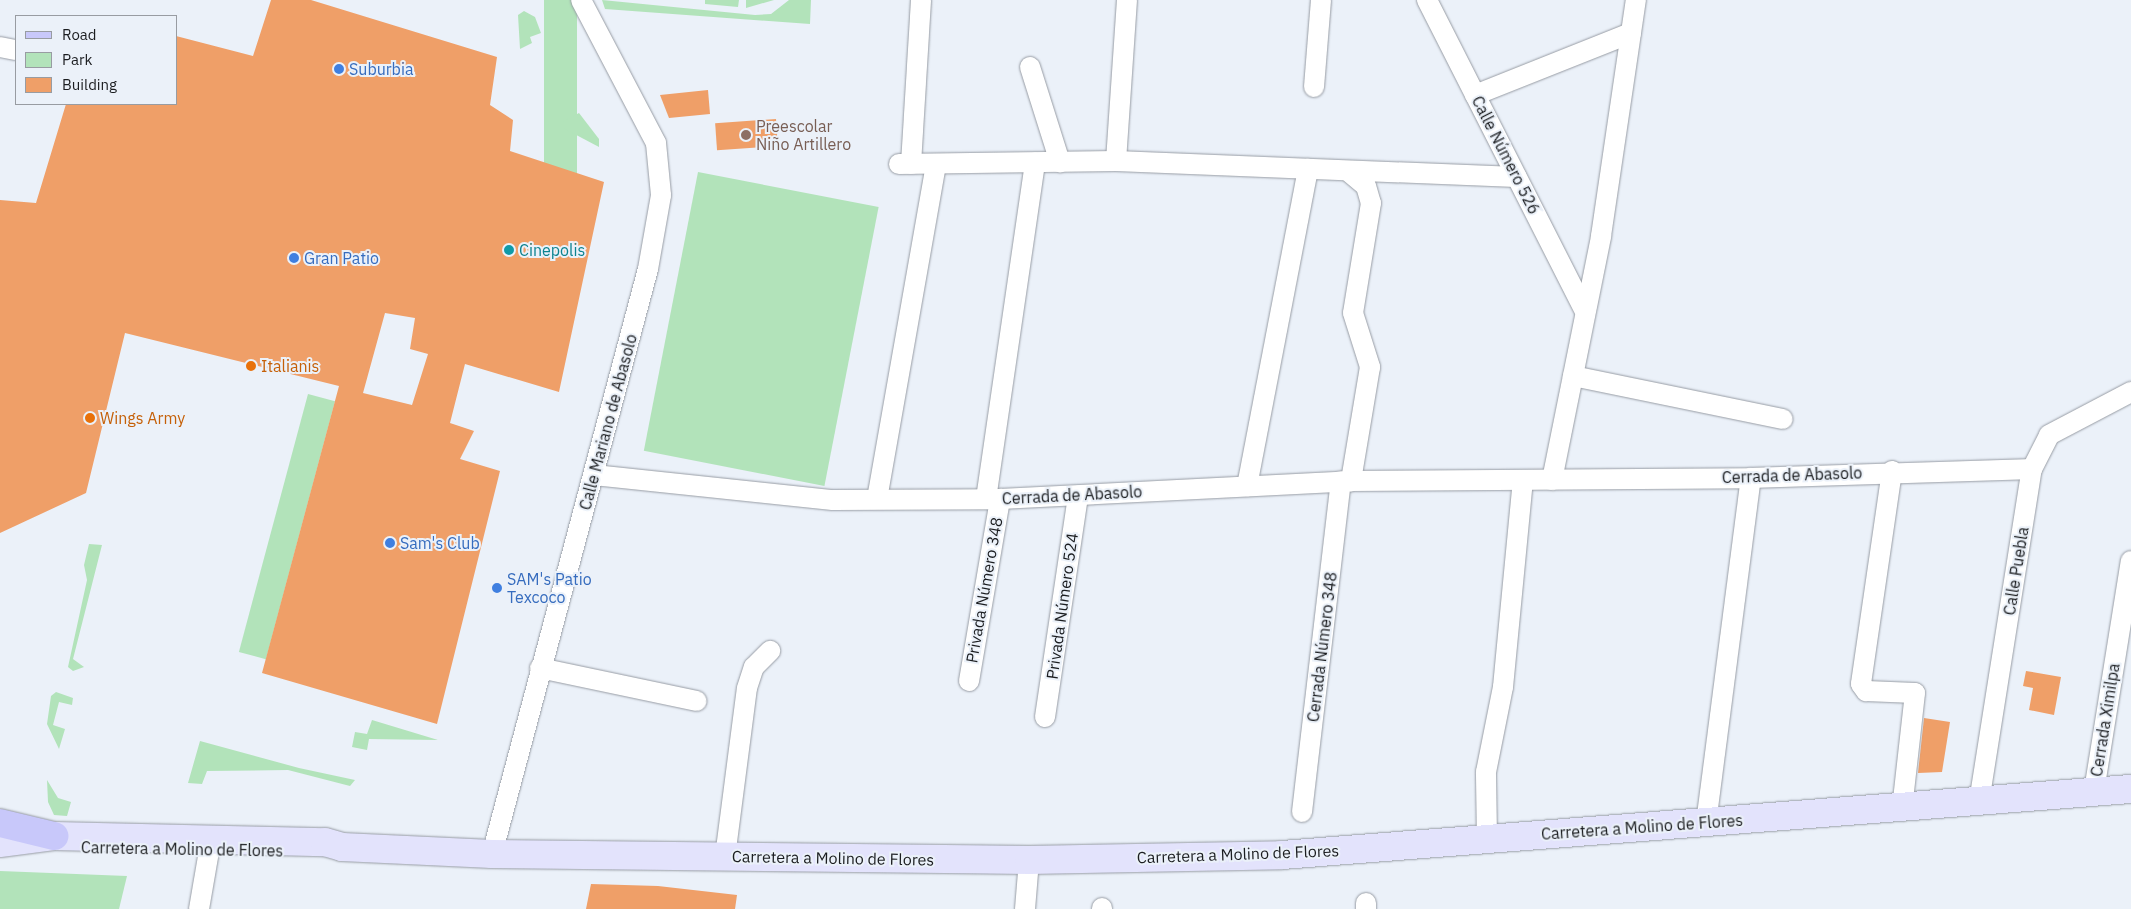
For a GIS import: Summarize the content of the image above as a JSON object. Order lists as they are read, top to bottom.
{
  "streets": {
    "main road": ["Carretera a Molino de Flores"],
    "street": [
      "Calle Número 526",
      "Calle Mariano de Abasolo",
      "Cerrada de Abasolo",
      "Calle Puebla",
      "Privada Número 348",
      "Privada Número 524",
      "Cerrada Número 348",
      "Cerrada Ximilpa"
    ]
  },
  "crossings": [
    ["Calle Mariano de Abasolo", "Cerrada de Abasolo"],
    ["Calle Mariano de Abasolo", "Carretera a Molino de Flores"],
    ["Cerrada de Abasolo", "Calle Puebla"],
    ["Cerrada de Abasolo", "Privada Número 348"],
    ["Cerrada de Abasolo", "Privada Número 524"],
    ["Cerrada de Abasolo", "Cerrada Número 348"],
    ["Calle Puebla", "Carretera a Molino de Flores"],
    ["Cerrada Ximilpa", "Carretera a Molino de Flores"]
  ],
  "places": [
    "Suburbia",
    "Preescolar Niño Artillero",
    "Cinepolis",
    "Gran Patio",
    "Italianis",
    "Wings Army",
    "Sam's Club",
    "SAM's Patio Texcoco"
  ],
  "legend": ["Road", "Park", "Building"]
}
